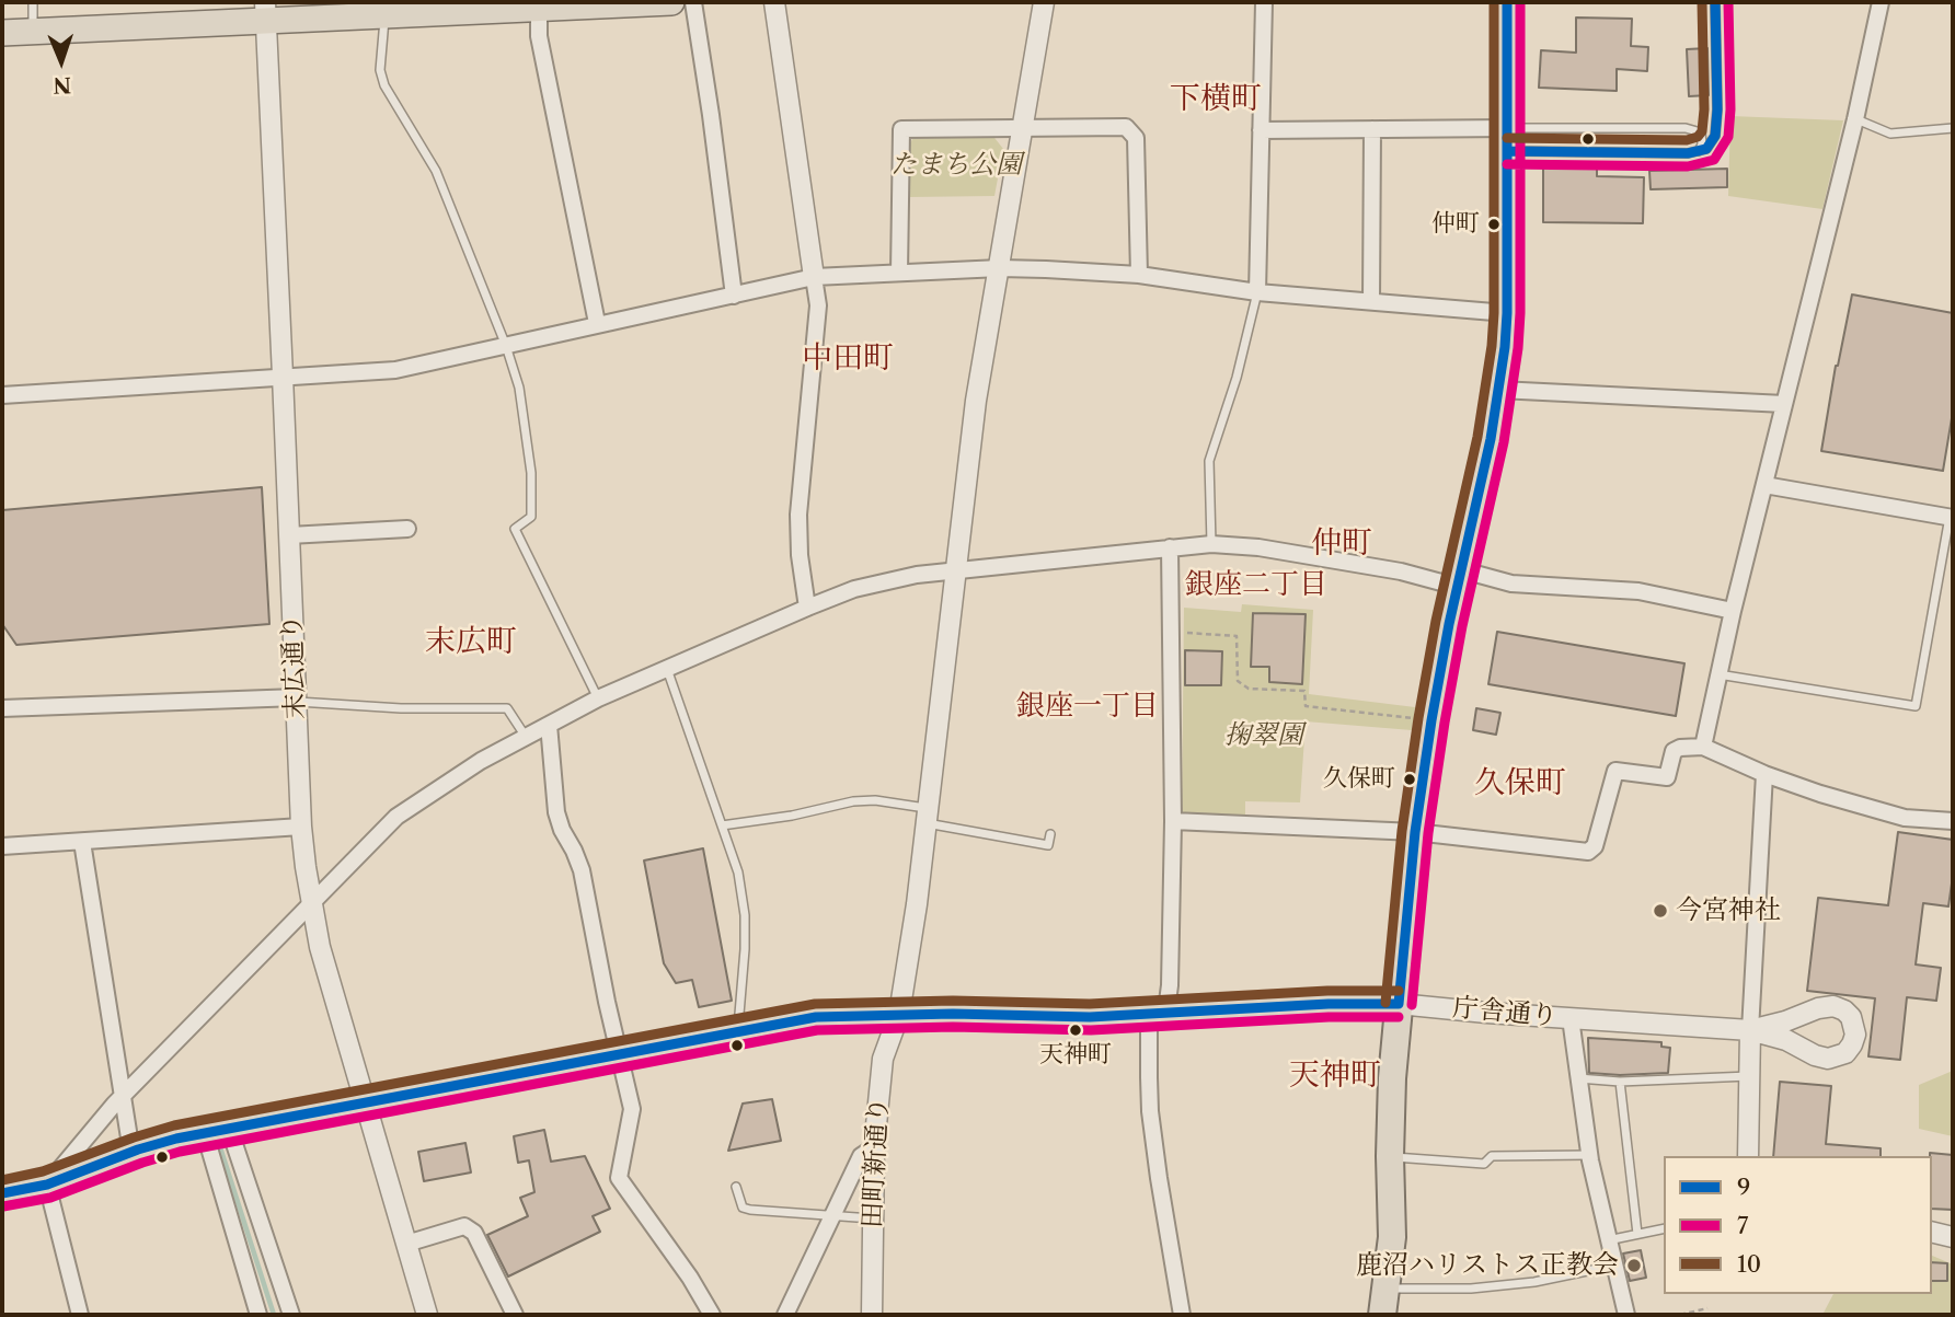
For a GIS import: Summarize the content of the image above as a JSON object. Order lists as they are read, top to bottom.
{
  "streets": {
    "highway": ["庁舎通り"],
    "street": ["末広通り", "田町新通り"]
  },
  "crossings": [
    ["末広通り", "庁舎通り"],
    ["庁舎通り", "田町新通り"]
  ],
  "districts": [
    "下横町",
    "中田町",
    "仲町",
    "銀座二丁目",
    "末広町",
    "銀座一丁目",
    "久保町",
    "天神町"
  ],
  "parks": ["たまち公園", "掬翠園"],
  "places": [
    "仲町",
    "久保町",
    "今宮神社",
    "天神町",
    "鹿沼ハリストス正教会"
  ],
  "lines": ["transit line 9", "transit line 7", "transit line 10"],
  "legend": ["9", "7", "10"],
  "north": "bottom"
}
